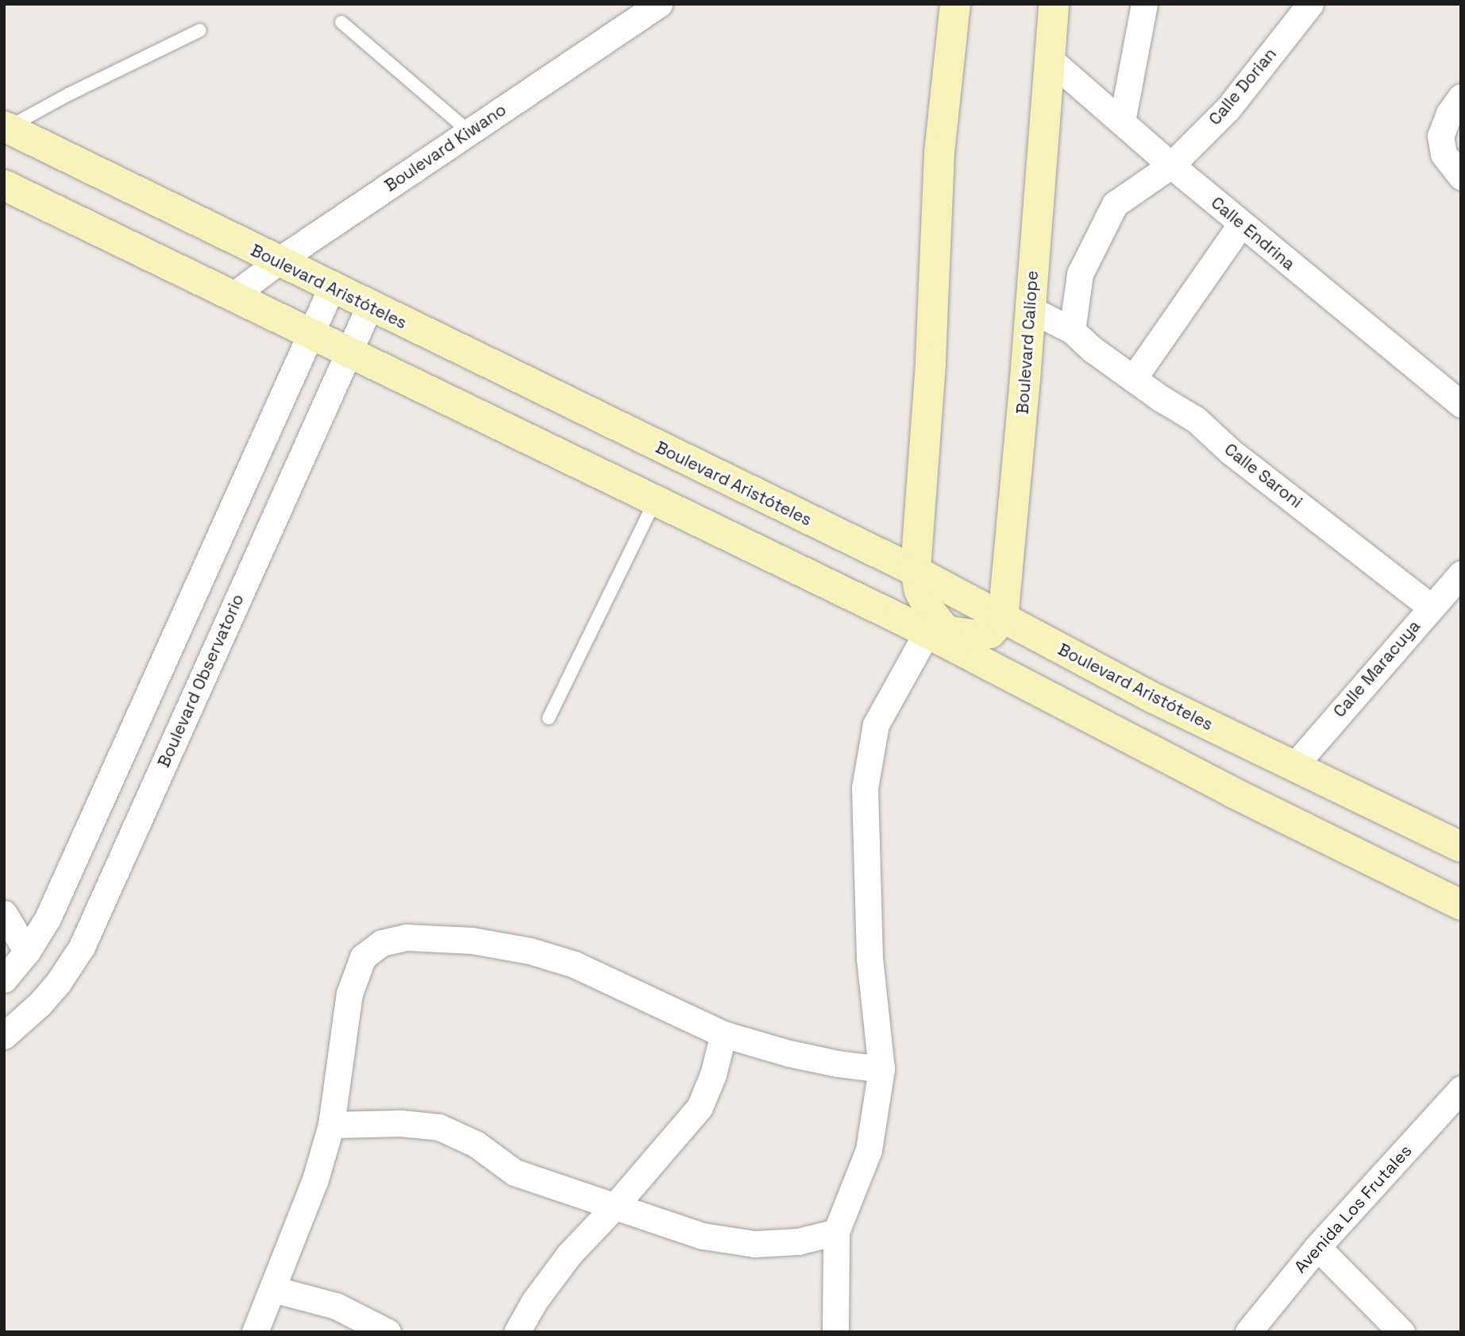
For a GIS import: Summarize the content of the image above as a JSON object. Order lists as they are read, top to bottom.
{
  "streets": {
    "street": [
      "Calle Dorian",
      "Boulevard Kiwano",
      "Calle Endrina",
      "Boulevard Aristóteles",
      "Boulevard Calíope",
      "Calle Saroni",
      "Calle Maracuya",
      "Boulevard Observatorio",
      "Avenida Los Frutales"
    ]
  },
  "crossings": [
    ["Calle Dorian", "Calle Endrina"],
    ["Calle Dorian", "Calle Saroni"],
    ["Boulevard Kiwano", "Boulevard Aristóteles"],
    ["Calle Endrina", "Boulevard Calíope"],
    ["Boulevard Aristóteles", "Boulevard Calíope"],
    ["Boulevard Aristóteles", "Calle Maracuya"],
    ["Boulevard Aristóteles", "Boulevard Observatorio"],
    ["Boulevard Calíope", "Calle Saroni"],
    ["Calle Saroni", "Calle Maracuya"]
  ]
}
